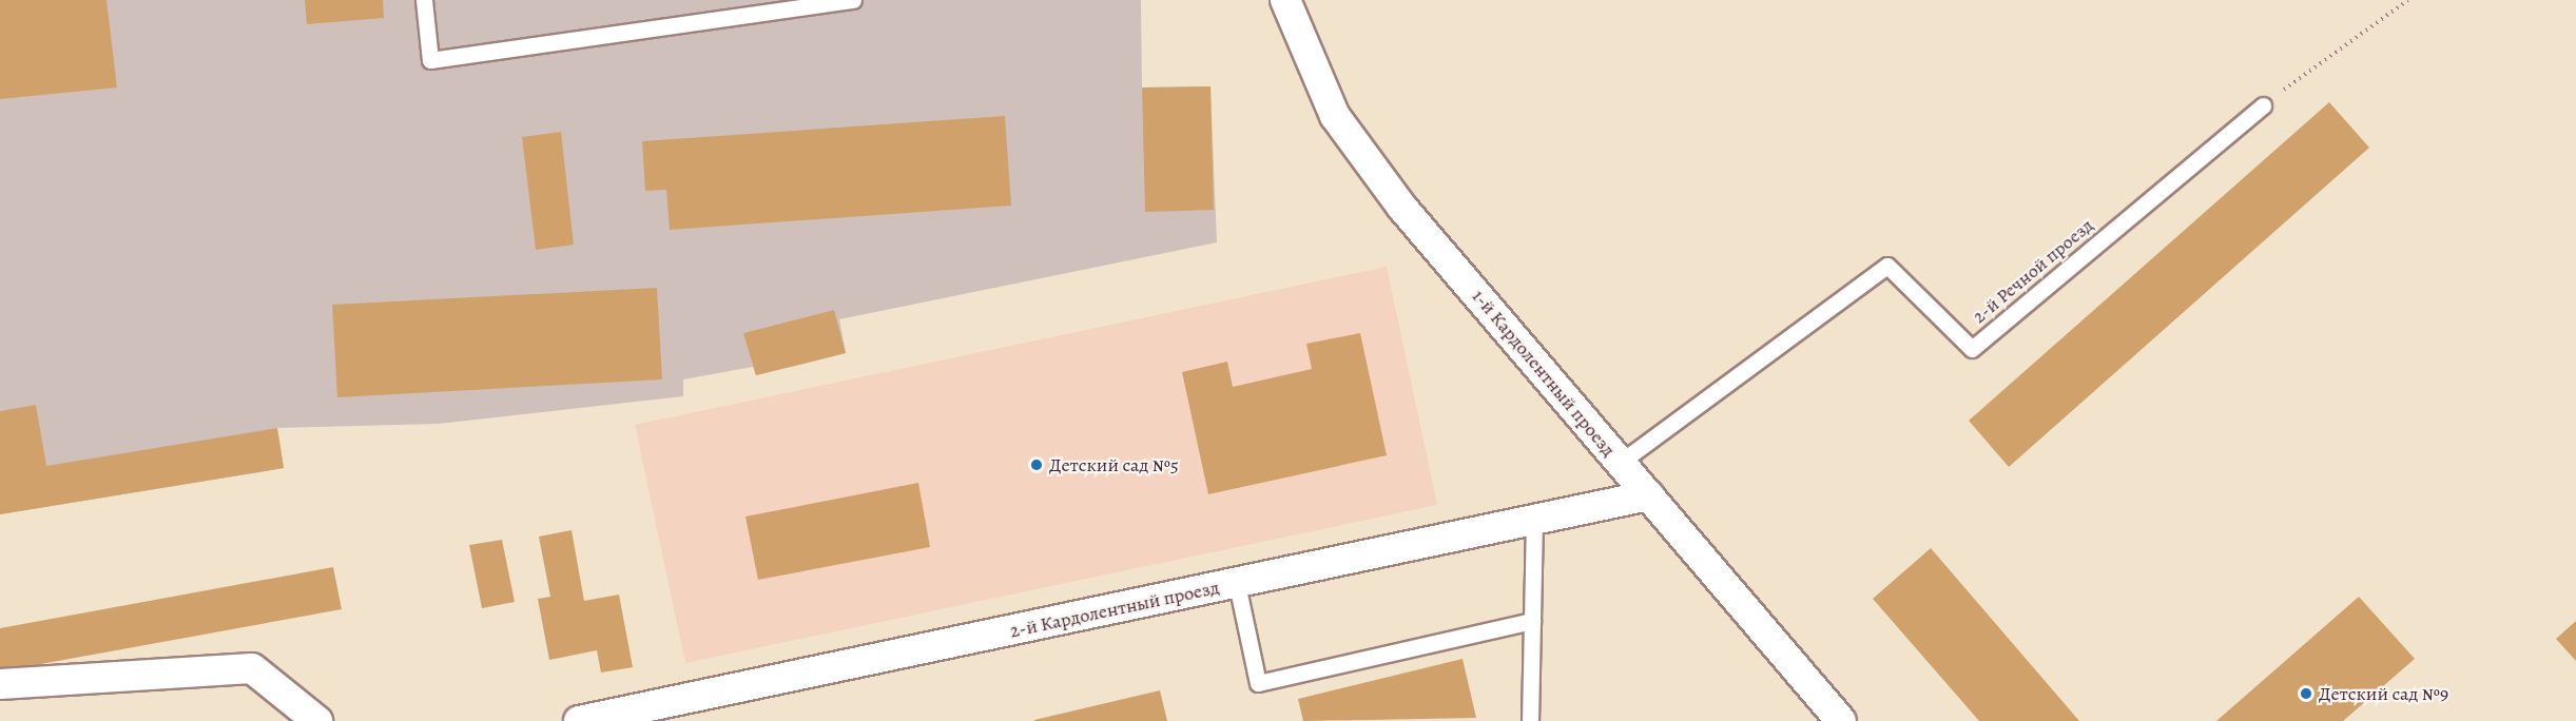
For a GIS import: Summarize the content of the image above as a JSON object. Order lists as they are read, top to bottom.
{
  "streets": {
    "street": ["1-й Кардолентный проезд", "2-й Кардолентный проезд"],
    "lane": ["2-й Речной проезд"]
  },
  "crossings": [
    ["2-й Речной проезд", "1-й Кардолентный проезд"],
    ["1-й Кардолентный проезд", "2-й Кардолентный проезд"]
  ],
  "places": ["Детский сад №5", "Детский сад №9"]
}
